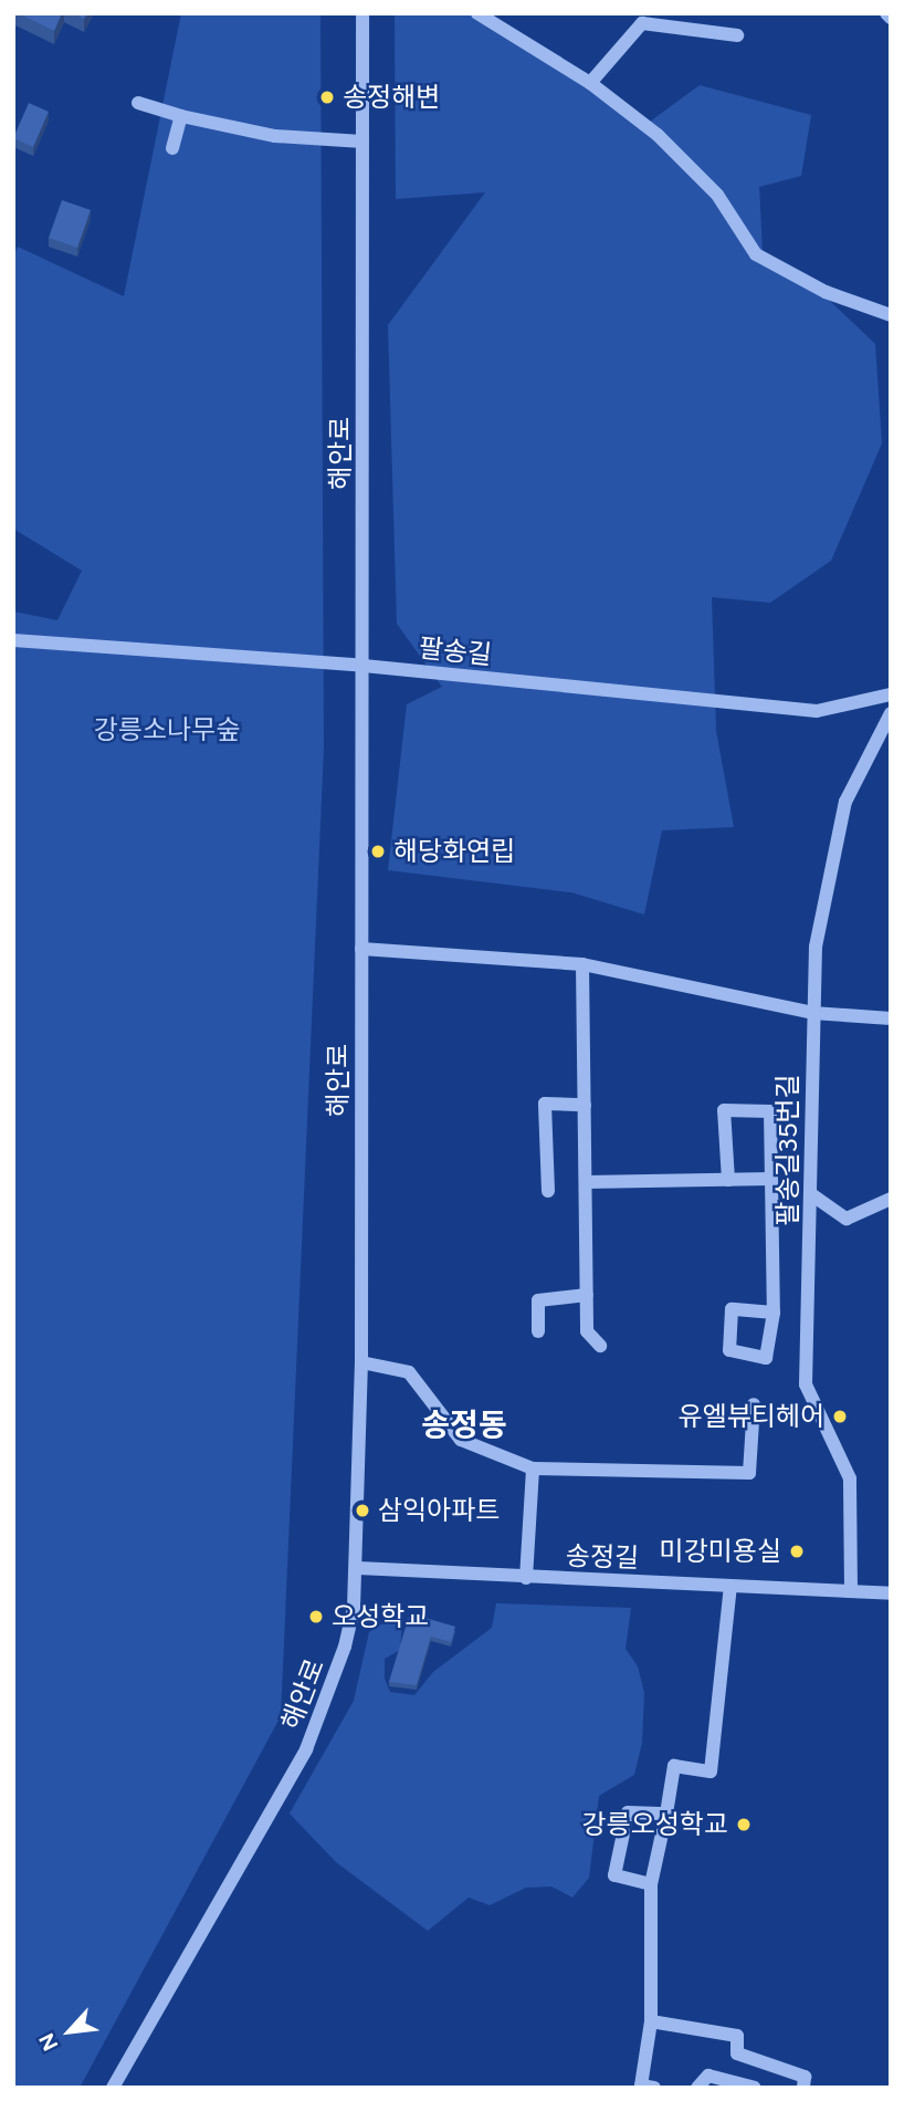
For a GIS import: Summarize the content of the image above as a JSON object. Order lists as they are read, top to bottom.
{
  "streets": {
    "street": [
      "해안로",
      "팔송길",
      "팔송길35번길",
      "송정길"
    ]
  },
  "crossings": [
    ["해안로", "팔송길"],
    ["해안로", "송정길"],
    ["팔송길35번길", "송정길"]
  ],
  "districts": ["송정동"],
  "parks": ["강릉소나무숲"],
  "places": [
    "송정해변",
    "해당화연립",
    "유엘뷰티헤어",
    "삼익아파트",
    "미강미용실",
    "오성학교",
    "강릉오성학교"
  ],
  "north": "bottom left"
}
